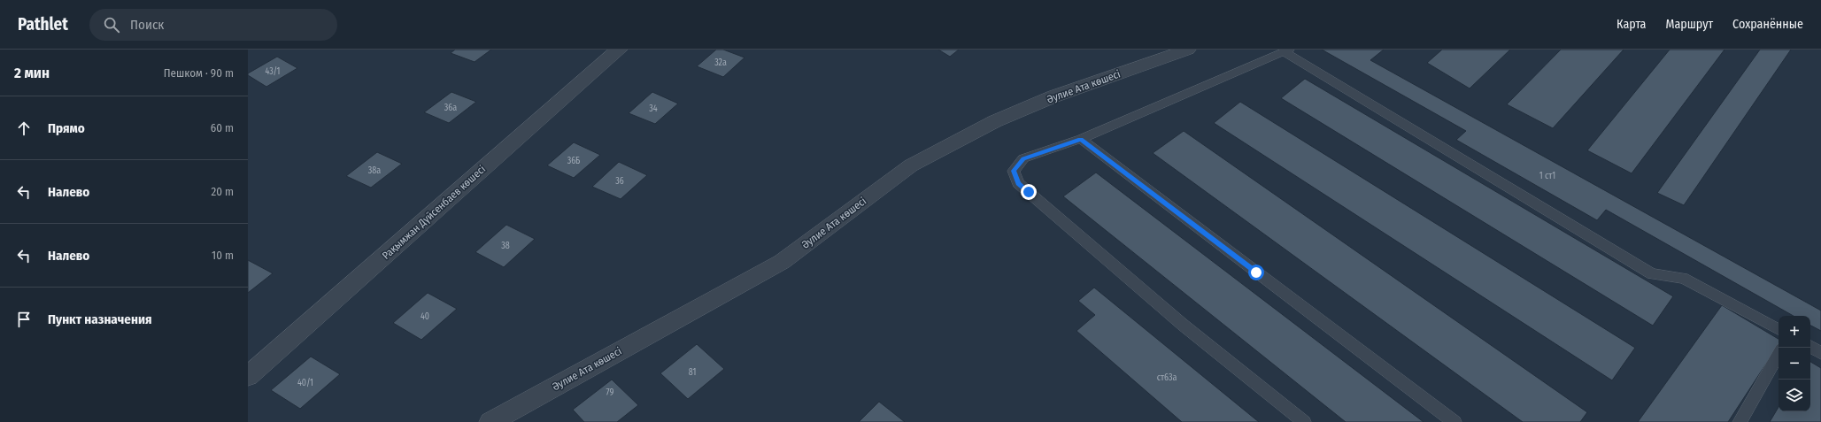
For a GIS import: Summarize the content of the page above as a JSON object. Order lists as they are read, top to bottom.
{
  "streets": {
    "street": ["Әулие Ата көшесі", "Рақымжан Дүйсенбаев көшесі"]
  },
  "house_numbers": [
    "32а",
    "43/1",
    "36а",
    "34",
    "36Б",
    "38а",
    "1 ст1",
    "36",
    "38",
    "40",
    "81",
    "ст63а",
    "40/1",
    "79"
  ],
  "page": {
    "header": "Pathlet",
    "search": "Поиск",
    "nav": ["Карта", "Маршрут", "Сохранённые"],
    "heading": ["2 мин", "Пешком · 90 m"],
    "list": [
      ["Прямо", "60 m"],
      ["Налево", "20 m"],
      ["Налево", "10 m"],
      "Пункт назначения"
    ],
    "map_buttons": ["+", "−"]
  }
}
